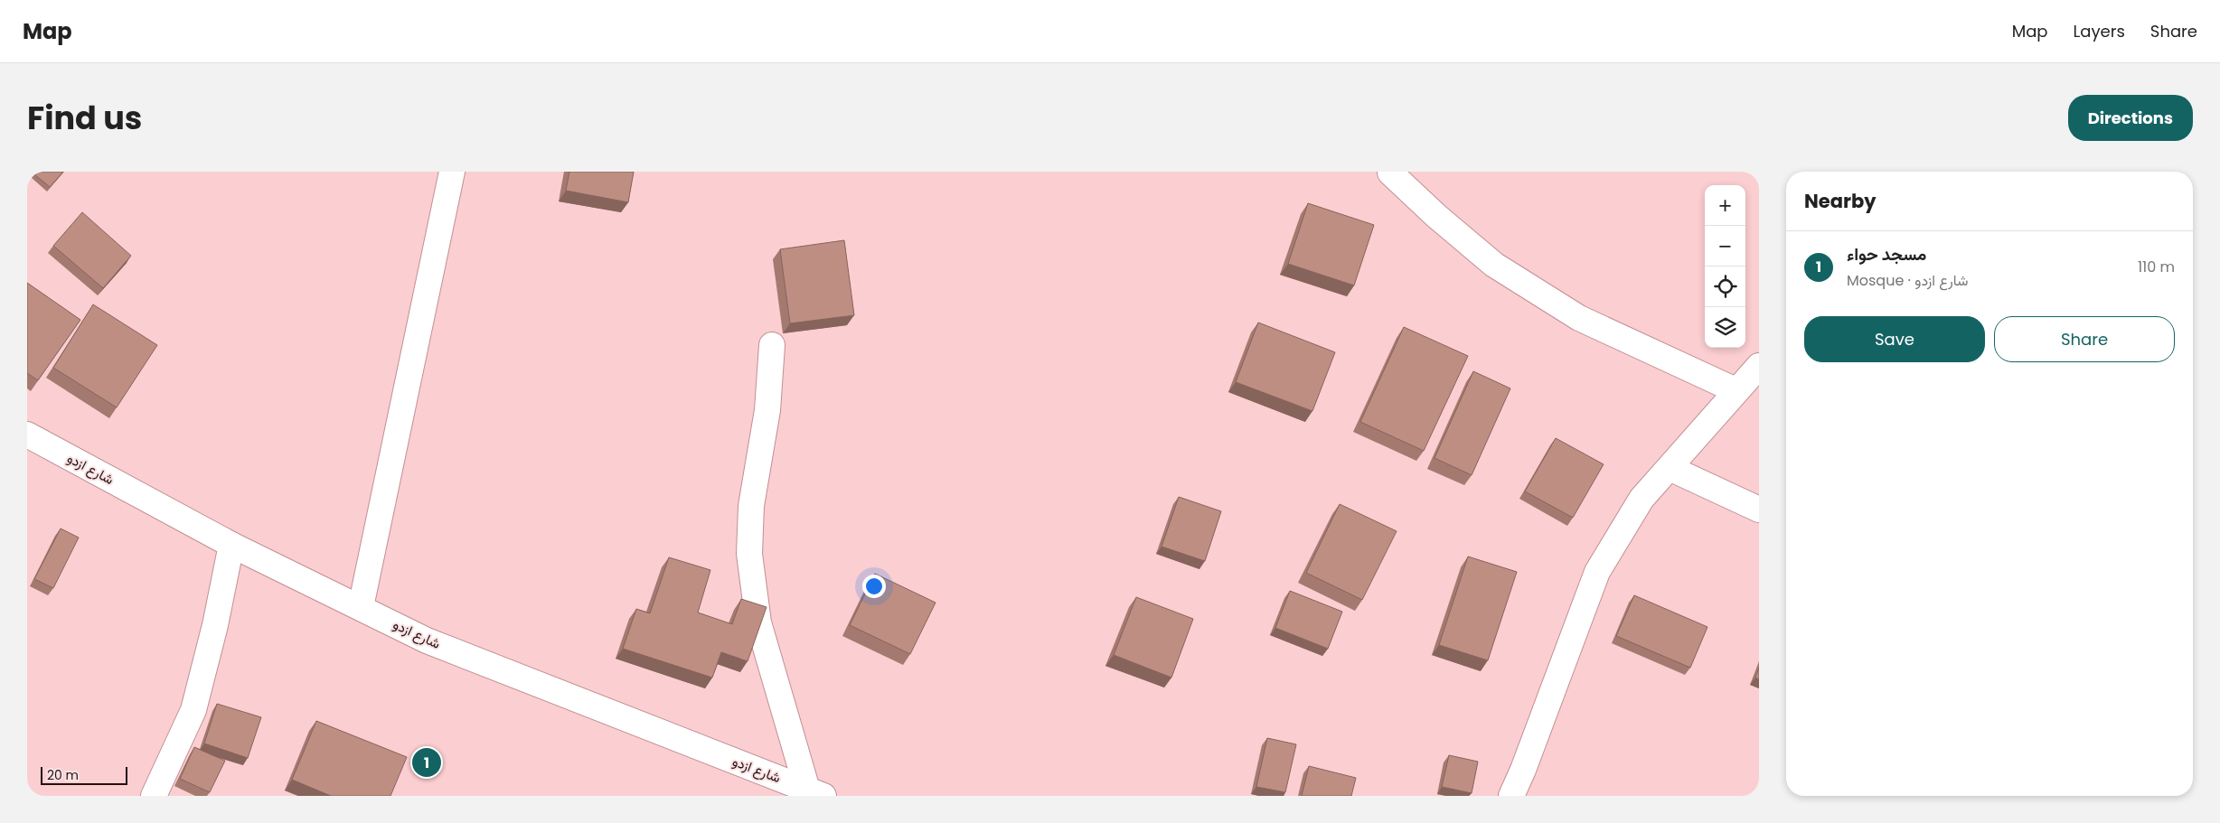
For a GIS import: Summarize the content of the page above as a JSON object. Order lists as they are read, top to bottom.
{
  "streets": {
    "street": ["شارع ازدو"]
  },
  "scale_bar": "20 m",
  "page": {
    "header": "Map",
    "nav": ["Map", "Layers", "Share"],
    "title": "Find us",
    "buttons": [
      "Directions",
      ["Save", "Share"]
    ],
    "heading": "Nearby",
    "map_buttons": ["+", "−"],
    "list": [
      {
        "mark": "1",
        "name": "مسجد حواء",
        "note": "Mosque · شارع ازدو",
        "value": "110 m"
      }
    ],
    "pins": "1",
    "scale": "20 m"
  }
}
